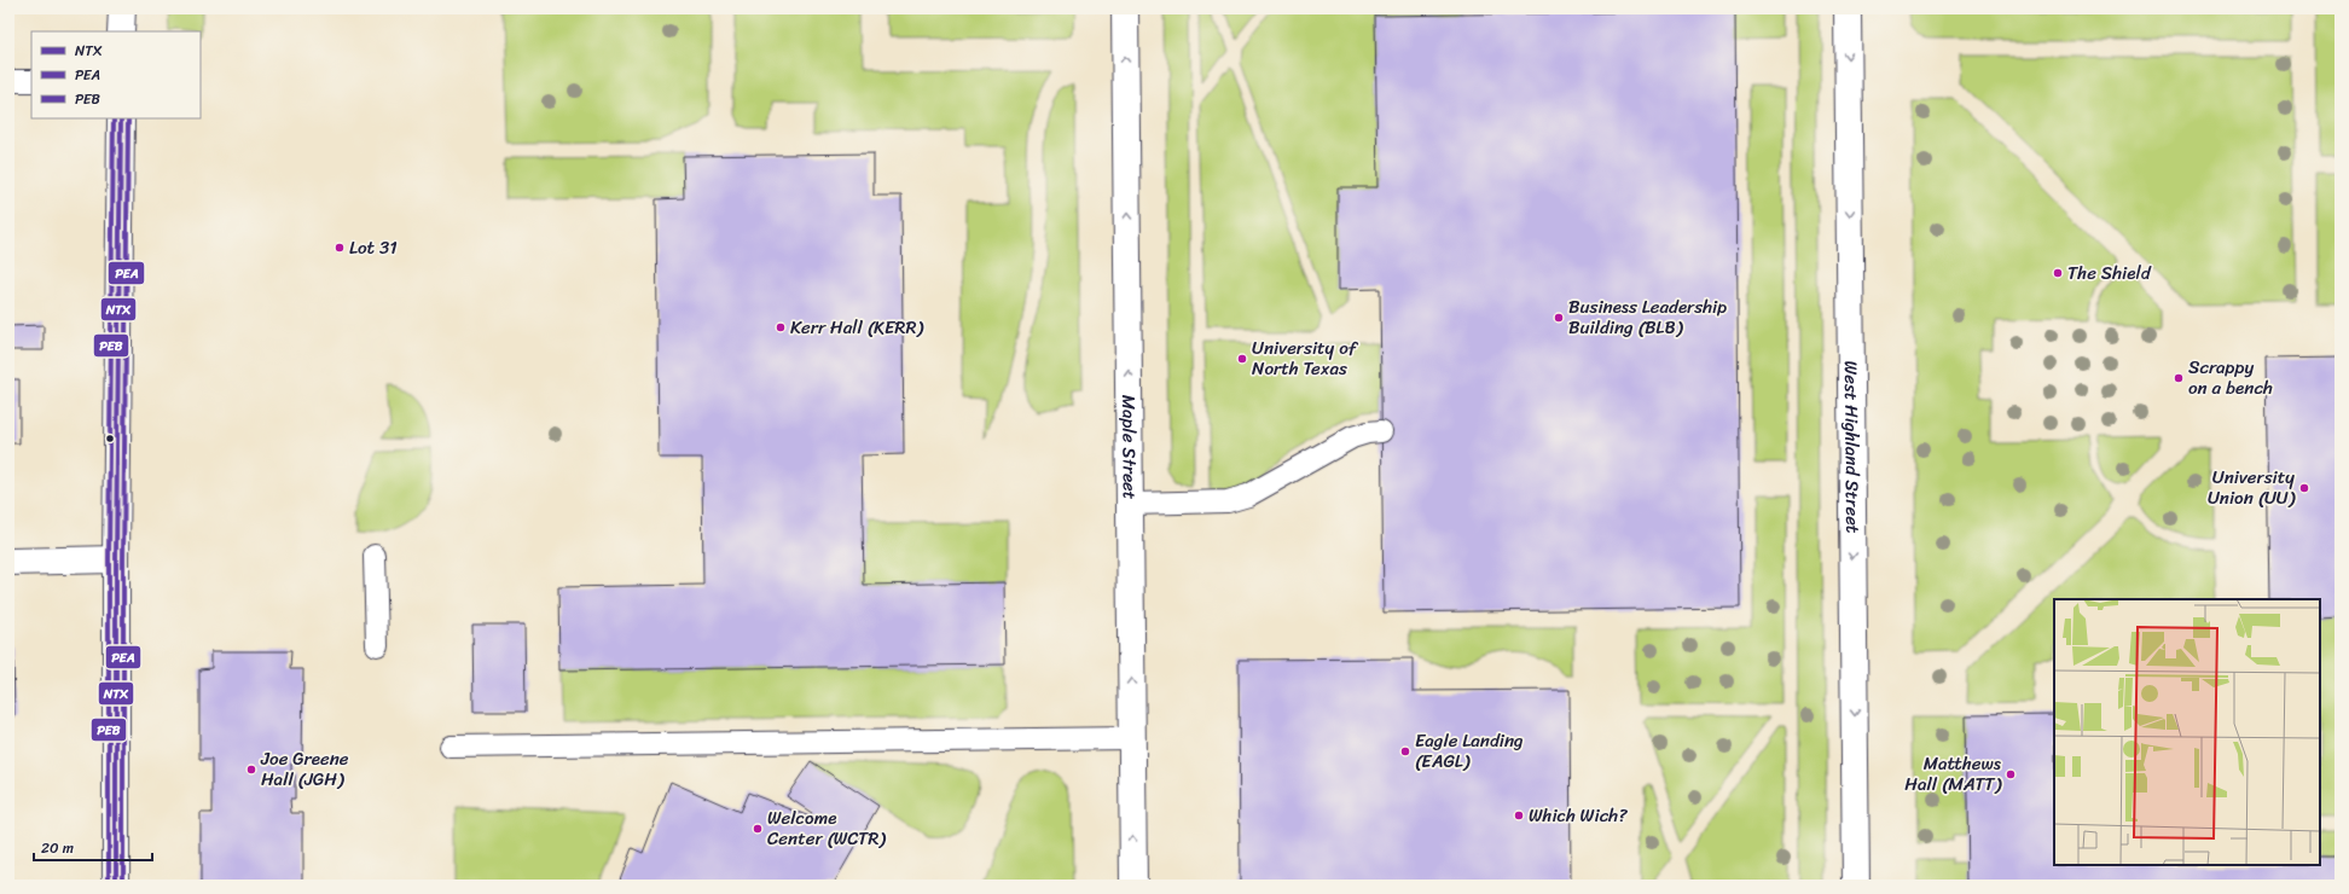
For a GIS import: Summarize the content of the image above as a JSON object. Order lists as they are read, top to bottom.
{
  "streets": {
    "street": ["Maple Street", "West Highland Street"]
  },
  "one_way": ["Maple Street", "West Highland Street"],
  "places": [
    "Lot 31",
    "The Shield",
    "Business Leadership Building (BLB)",
    "Kerr Hall (KERR)",
    "University of North Texas",
    "Scrappy on a bench",
    "University Union (UU)",
    "Eagle Landing (EAGL)",
    "Joe Greene Hall (JGH)",
    "Matthews Hall (MATT)",
    "Which Wich?",
    "Welcome Center (WCTR)"
  ],
  "lines": ["transit line NTX", "transit line PEA", "transit line PEB"],
  "legend": ["NTX", "PEA", "PEB"],
  "scale_bar": "20 m"
}
